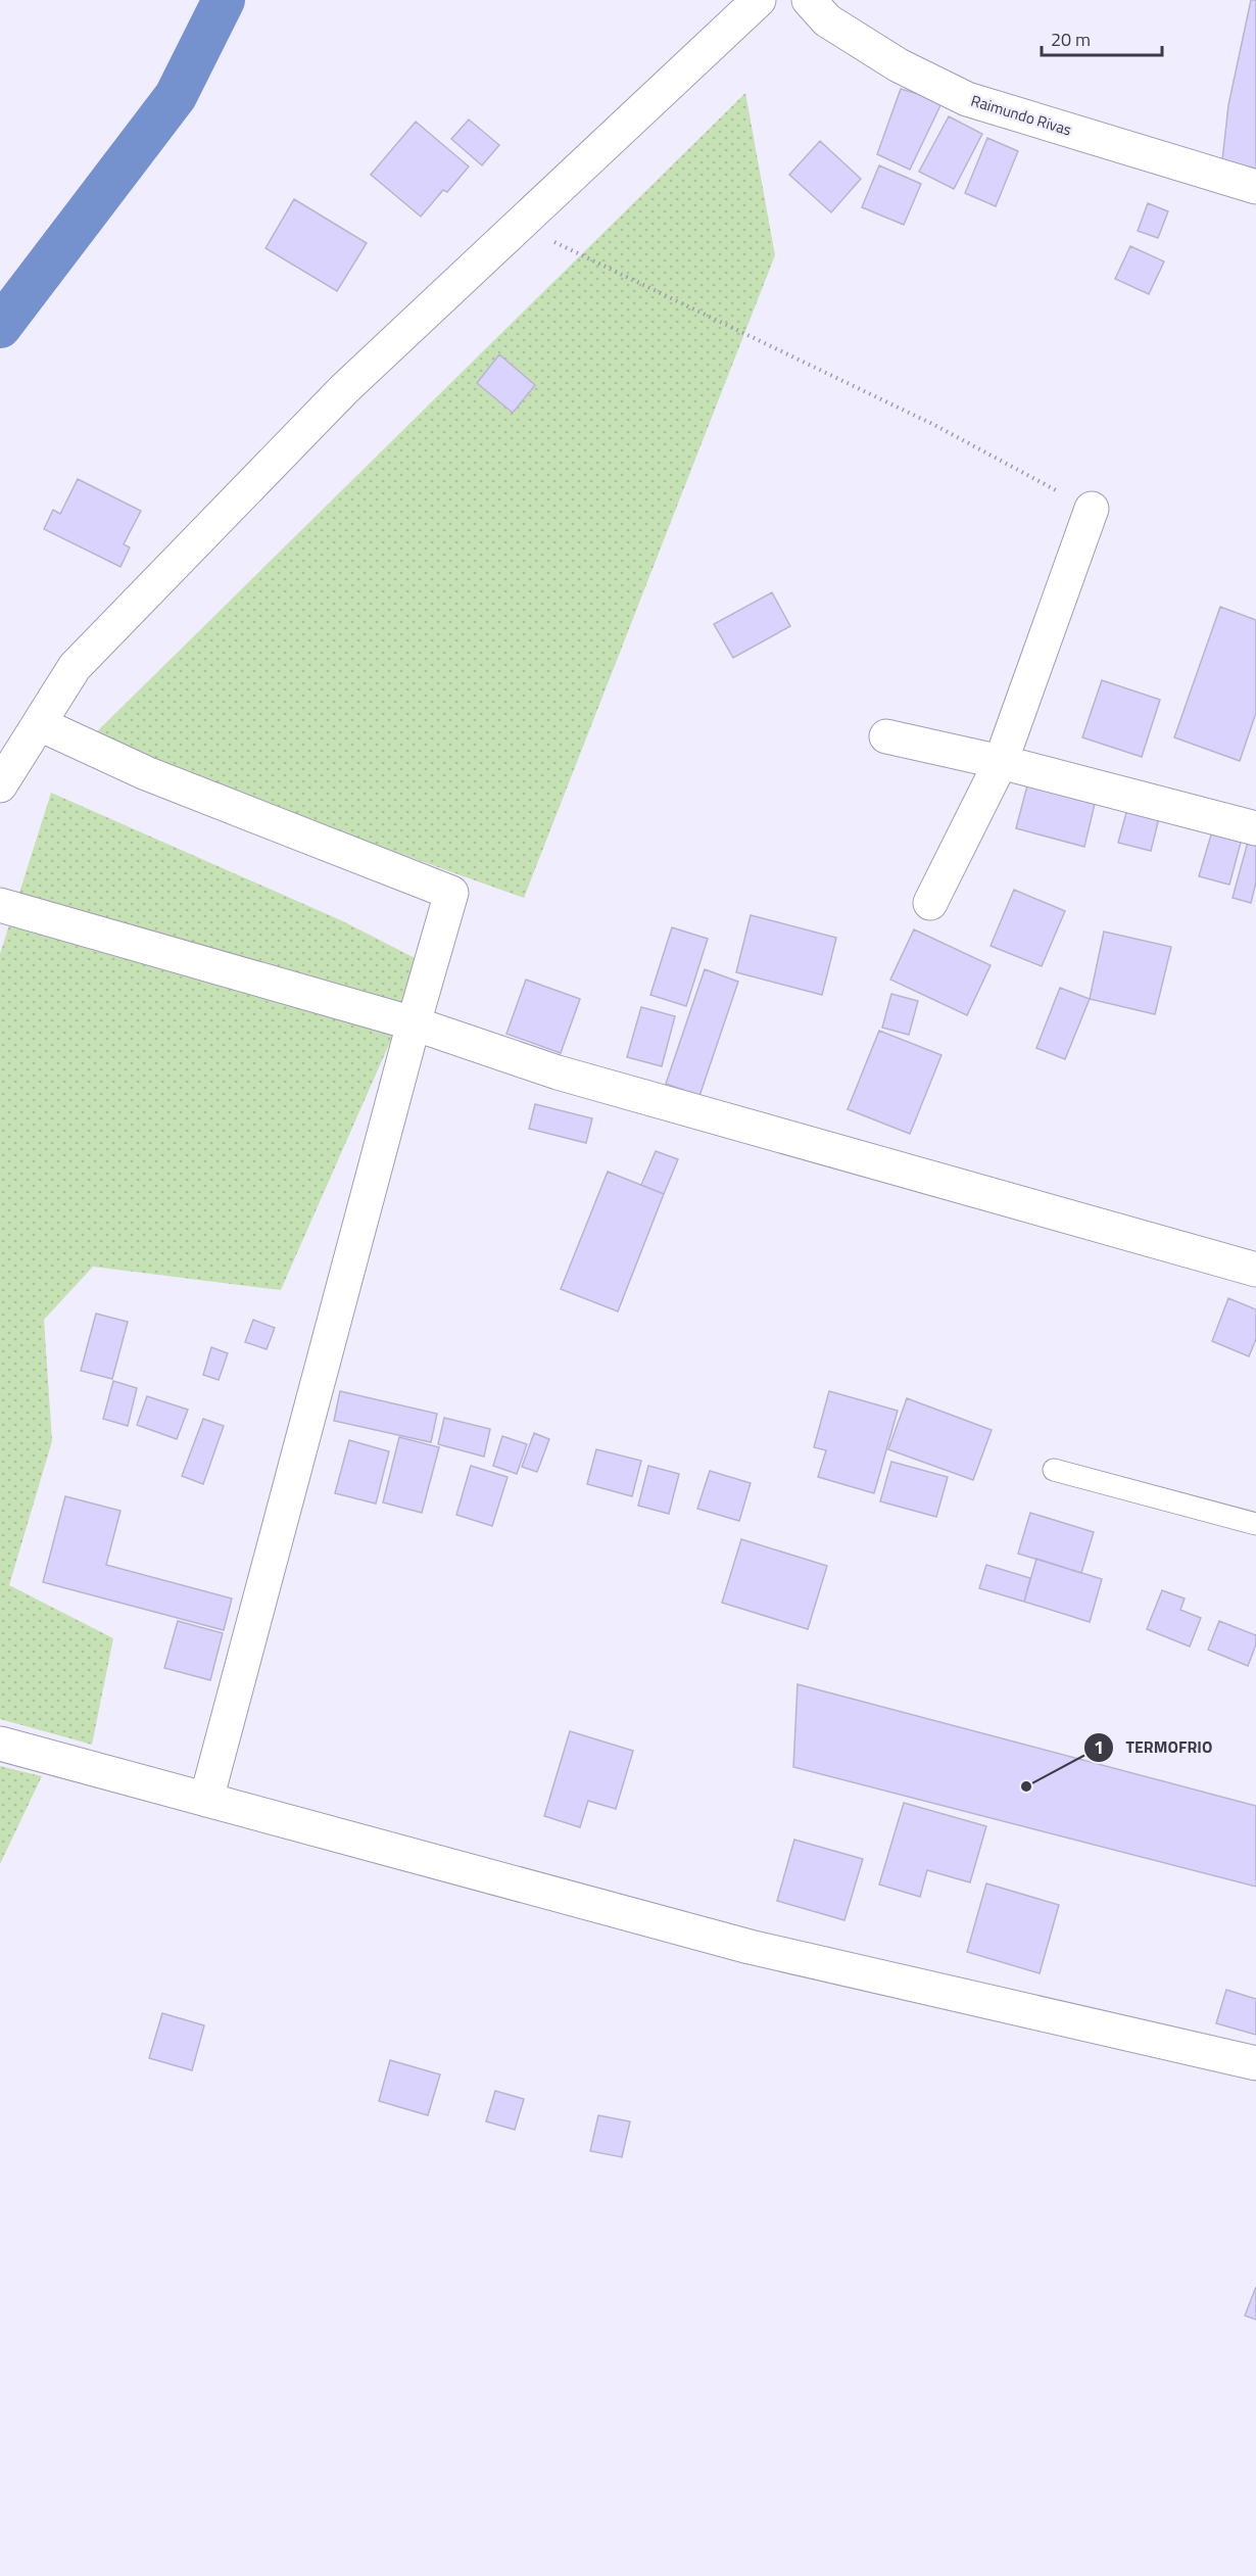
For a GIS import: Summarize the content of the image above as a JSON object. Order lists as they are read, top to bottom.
{
  "streets": {
    "street": ["Raimundo Rivas"]
  },
  "places": ["TERMOFRIO"],
  "scale_bar": "20 m"
}
